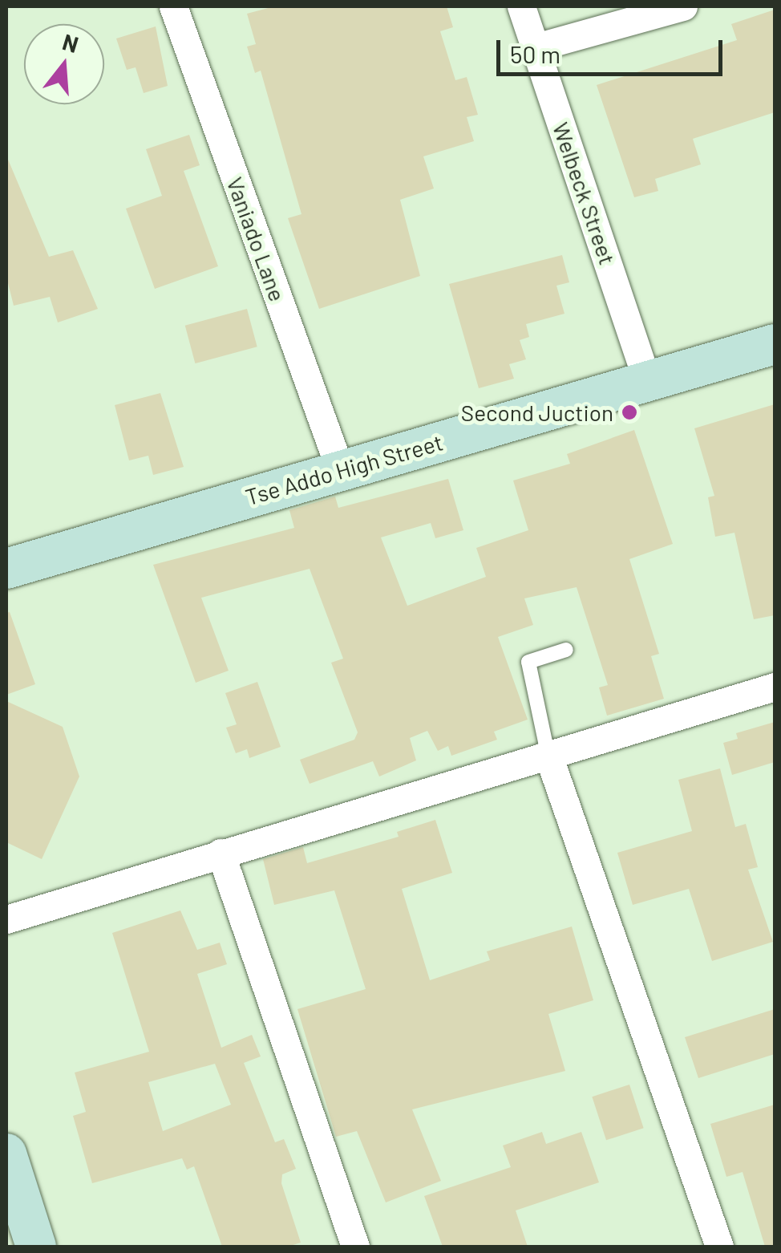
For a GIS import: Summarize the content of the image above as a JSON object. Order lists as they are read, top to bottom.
{
  "streets": {
    "street": ["Welbeck Street", "Vaniado Lane", "Tse Addo High Street"]
  },
  "crossings": [
    ["Welbeck Street", "Tse Addo High Street"],
    ["Vaniado Lane", "Tse Addo High Street"]
  ],
  "places": ["Second Juction"],
  "scale_bar": "50 m",
  "north": "top"
}
